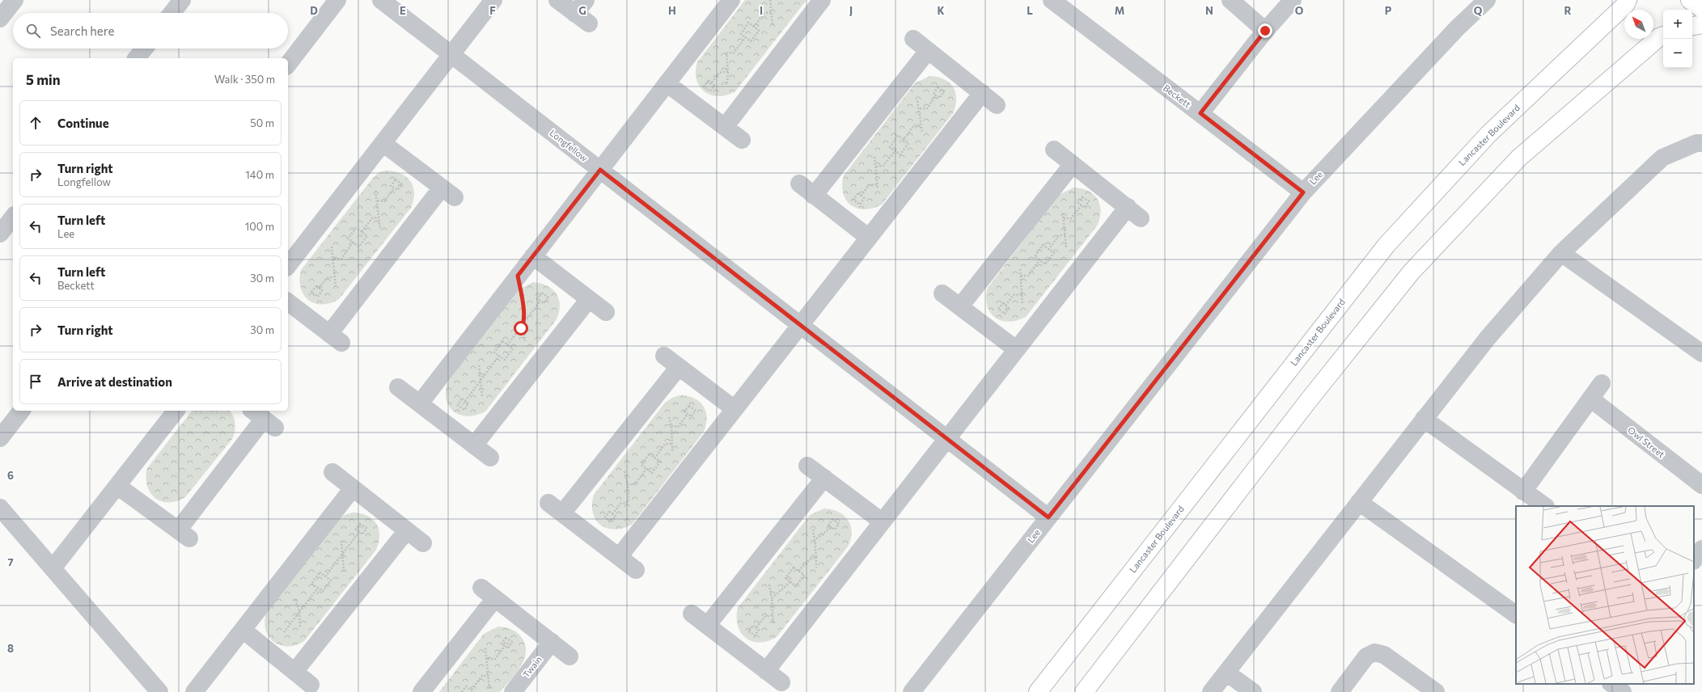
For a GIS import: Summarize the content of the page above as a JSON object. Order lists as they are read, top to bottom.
{
  "streets": {
    "main road": ["Lancaster Boulevard"],
    "street": [
      "Beckett",
      "Longfellow",
      "Lee",
      "Owl Street",
      "Twain"
    ]
  },
  "crossings": [
    ["Beckett", "Lee"],
    ["Longfellow", "Lee"]
  ],
  "north": "top left",
  "page": {
    "map_buttons": ["+", "−"],
    "search": "Search here",
    "heading": ["5 min", "Walk · 350 m"],
    "list": [
      ["Continue", "50 m"],
      ["Turn right", "Longfellow", "140 m"],
      ["Turn left", "Lee", "100 m"],
      ["Turn left", "Beckett", "30 m"],
      ["Turn right", "30 m"],
      "Arrive at destination"
    ]
  },
  "grid": {
    "columns": [
      "D",
      "E",
      "F",
      "G",
      "H",
      "I",
      "J",
      "K",
      "L",
      "M",
      "N",
      "O",
      "P",
      "Q",
      "R"
    ],
    "rows": ["6", "7", "8"]
  }
}
